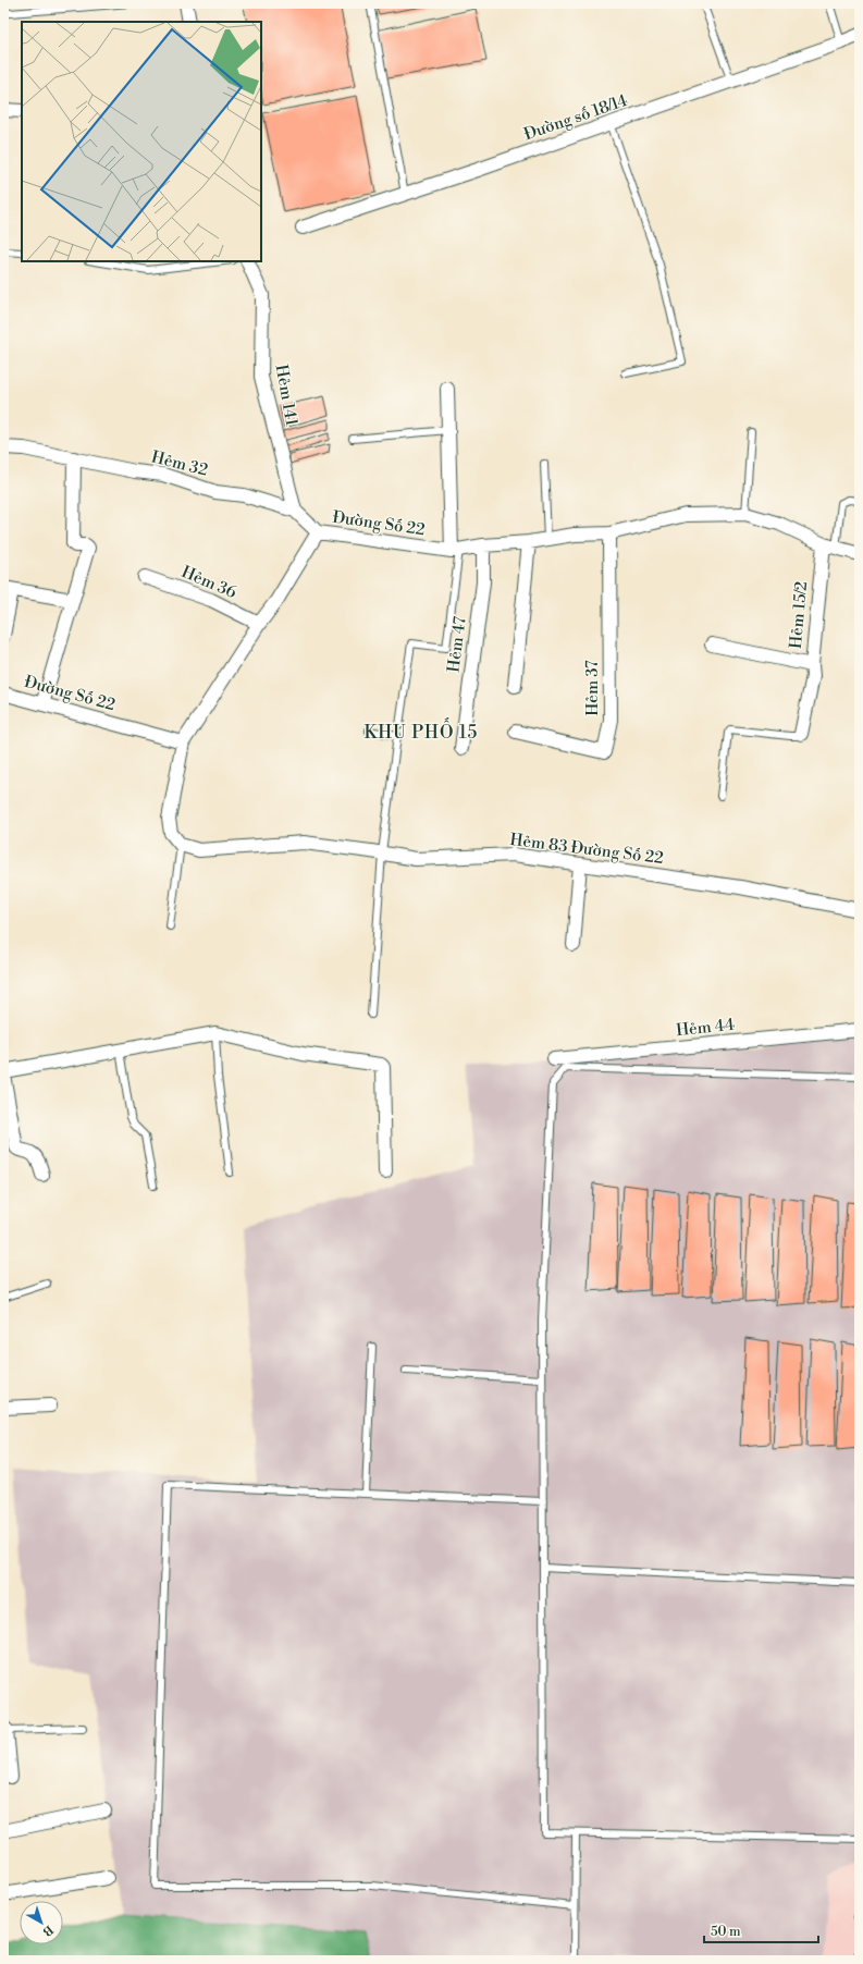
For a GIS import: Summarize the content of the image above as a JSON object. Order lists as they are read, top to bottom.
{
  "streets": {
    "street": [
      "Đường số 18/14",
      "Hẻm 141",
      "Hẻm 32",
      "Đường Số 22",
      "Hẻm 36",
      "Hẻm 15/2",
      "Hẻm 47",
      "Hẻm 37",
      "Hẻm 83 Đường Số 22",
      "Hẻm 44"
    ]
  },
  "crossings": [
    ["Hẻm 141", "Hẻm 32"],
    ["Hẻm 32", "Đường Số 22"],
    ["Đường Số 22", "Hẻm 36"],
    ["Đường Số 22", "Hẻm 15/2"],
    ["Đường Số 22", "Hẻm 47"],
    ["Đường Số 22", "Hẻm 37"]
  ],
  "districts": ["KHU PHỐ 15"],
  "scale_bar": "50 m",
  "north": "bottom right"
}
